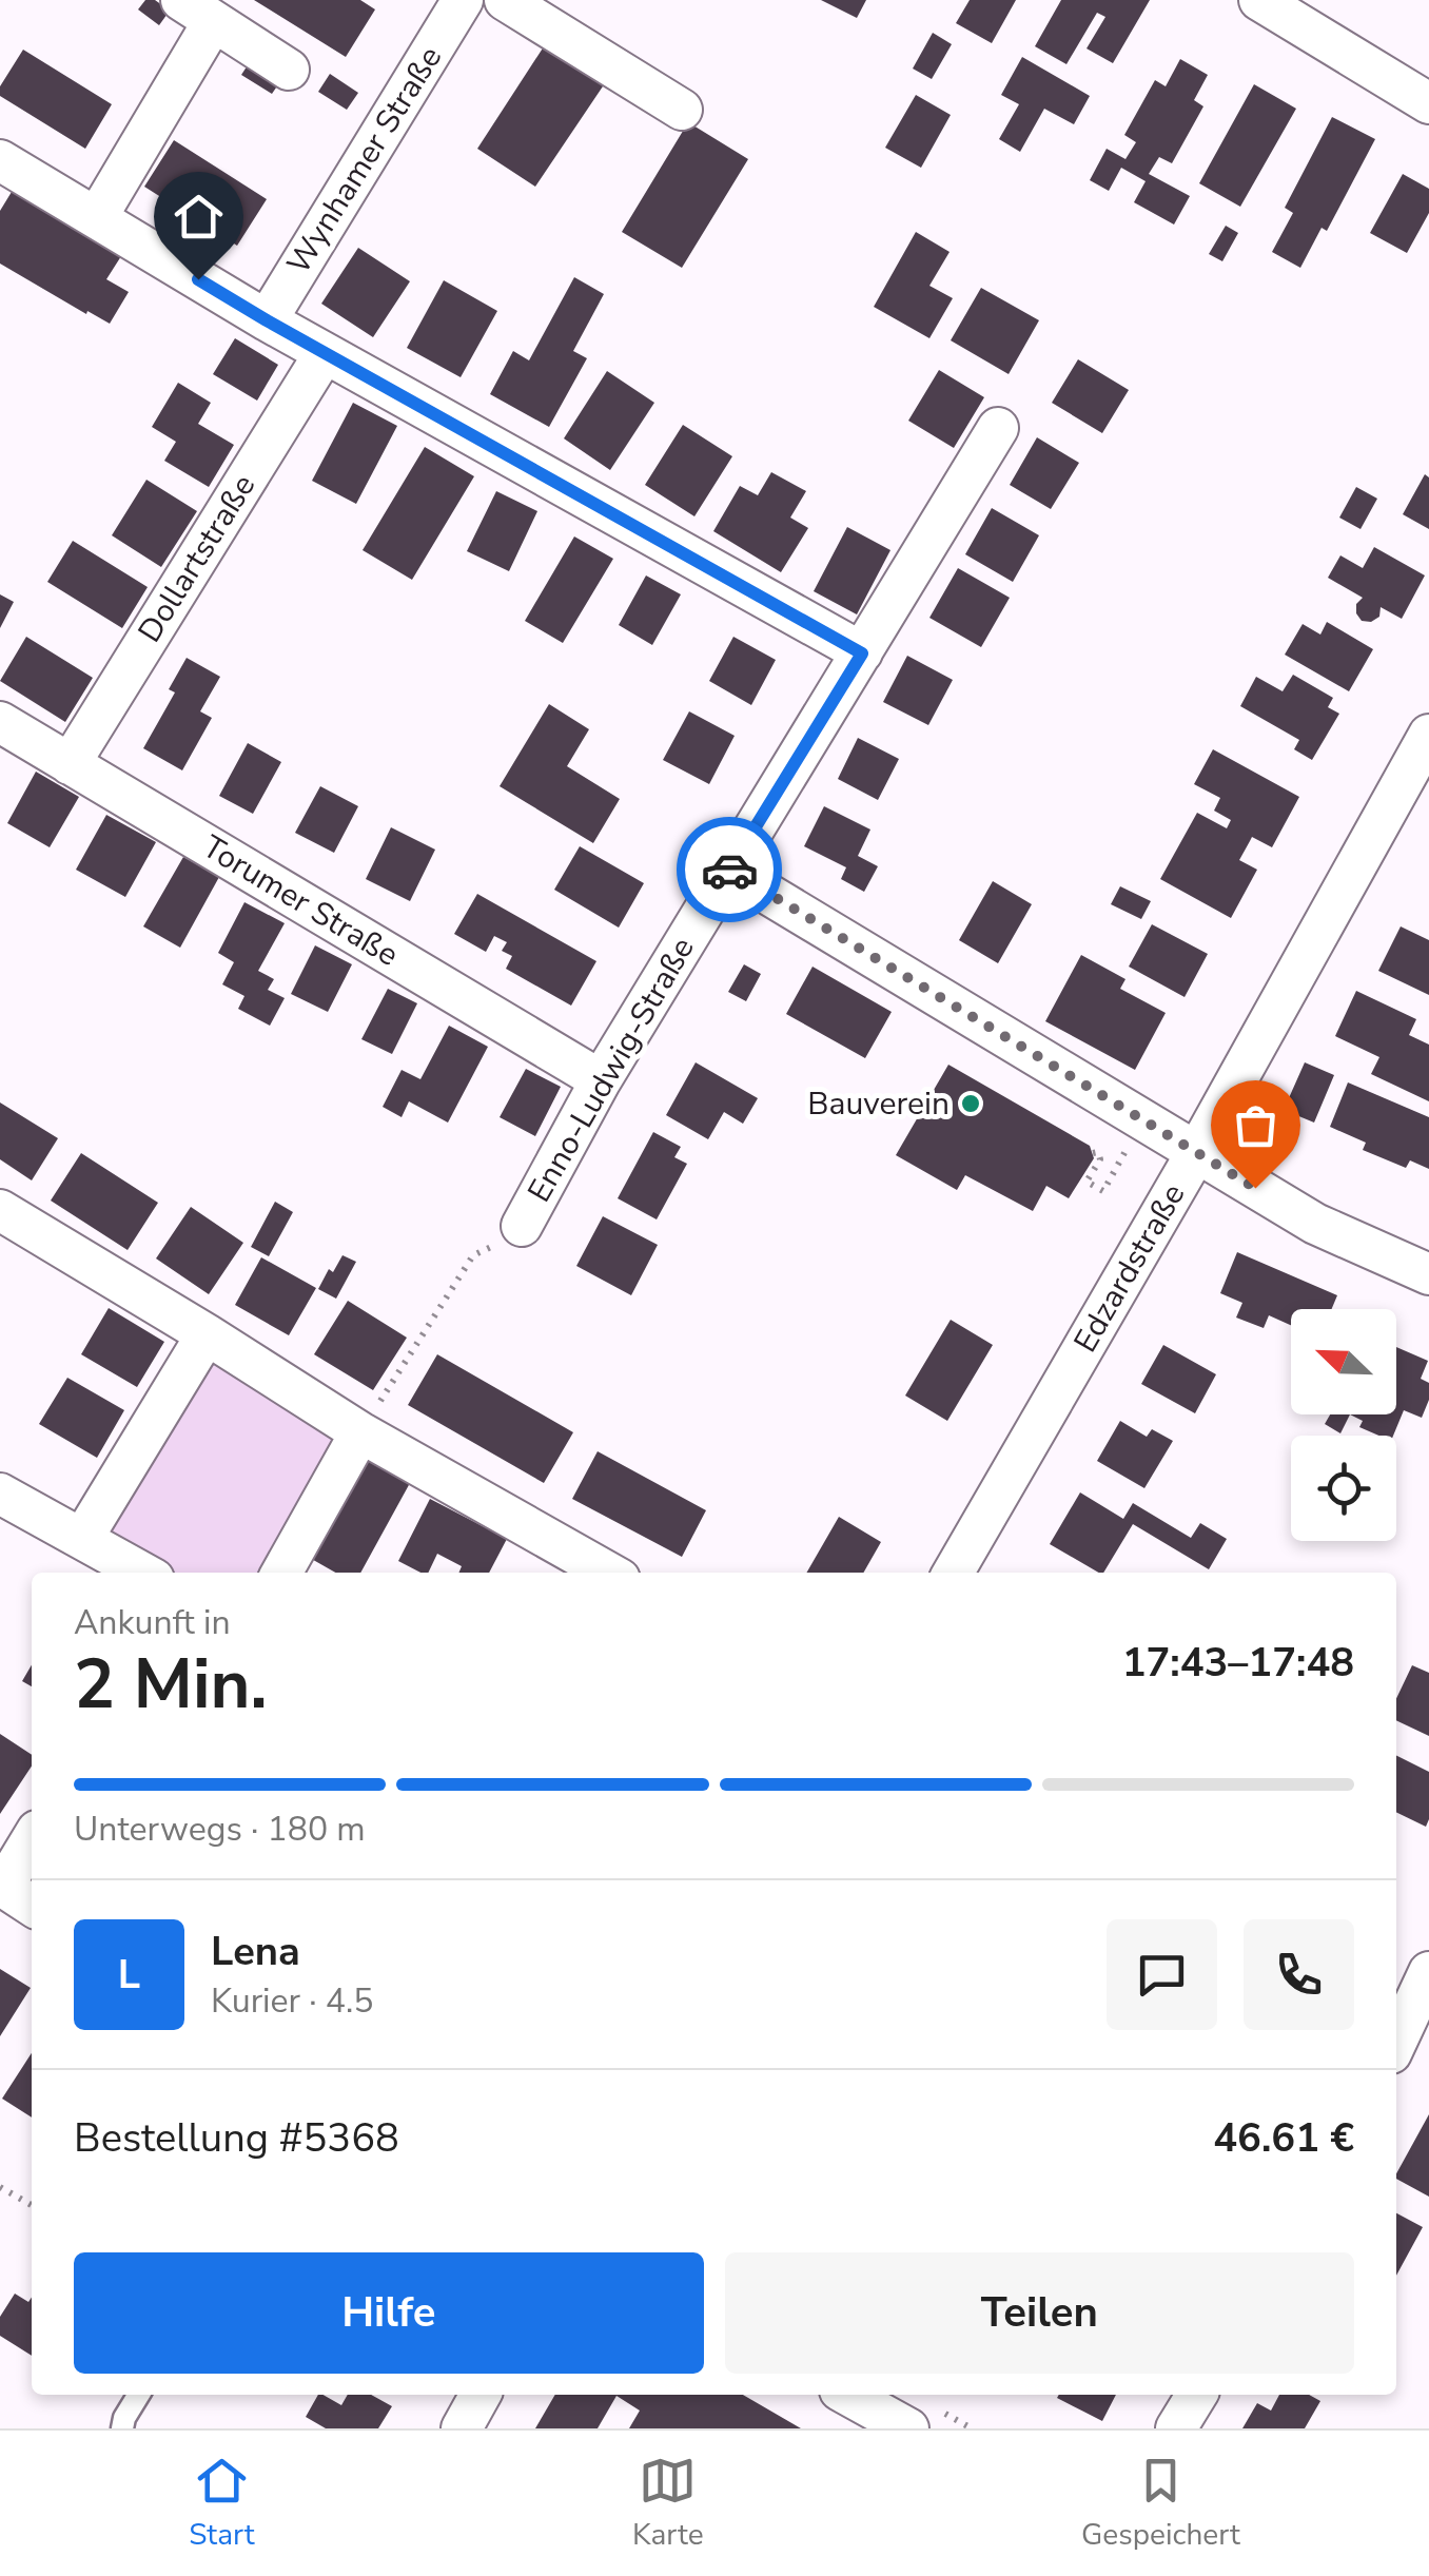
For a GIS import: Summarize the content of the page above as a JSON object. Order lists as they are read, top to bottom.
{
  "streets": {
    "street": [
      "Wynhamer Straße",
      "Dollartstraße",
      "Torumer Straße",
      "Enno-Ludwig-Straße",
      "Edzardstraße"
    ]
  },
  "crossings": [
    ["Dollartstraße", "Torumer Straße"],
    ["Torumer Straße", "Enno-Ludwig-Straße"]
  ],
  "places": ["Bauverein"],
  "north": "top left",
  "page": {
    "heading": ["2 Min.", "Ankunft in", "17:43–17:48"],
    "panel": [
      "Lena",
      "Kurier · 4.5",
      "Bestellung #5368",
      "46.61 €"
    ],
    "bar": "Unterwegs · 180 m",
    "round": "L",
    "buttons": ["Hilfe", "Teilen"],
    "tabs": ["Start", "Karte", "Gespeichert"]
  }
}
